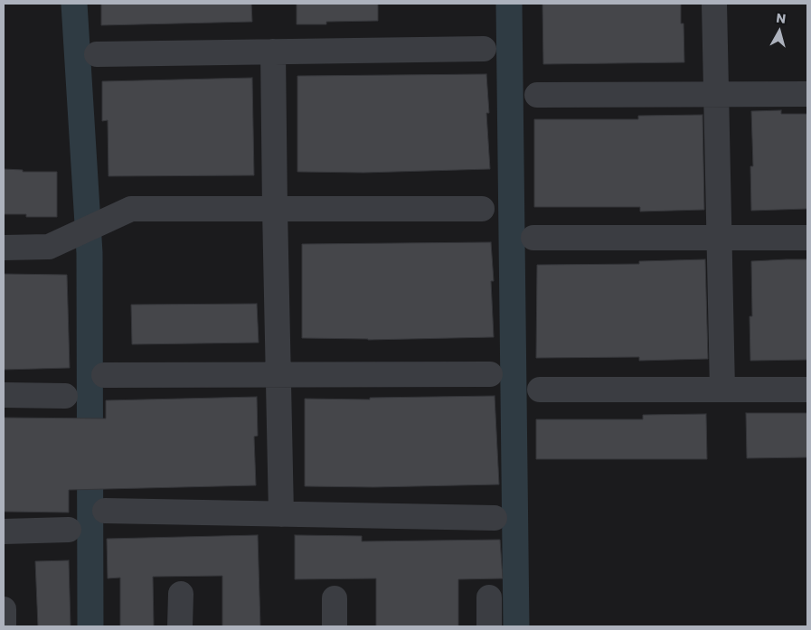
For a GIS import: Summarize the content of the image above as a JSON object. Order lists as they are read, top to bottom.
{
  "north": "top"
}
